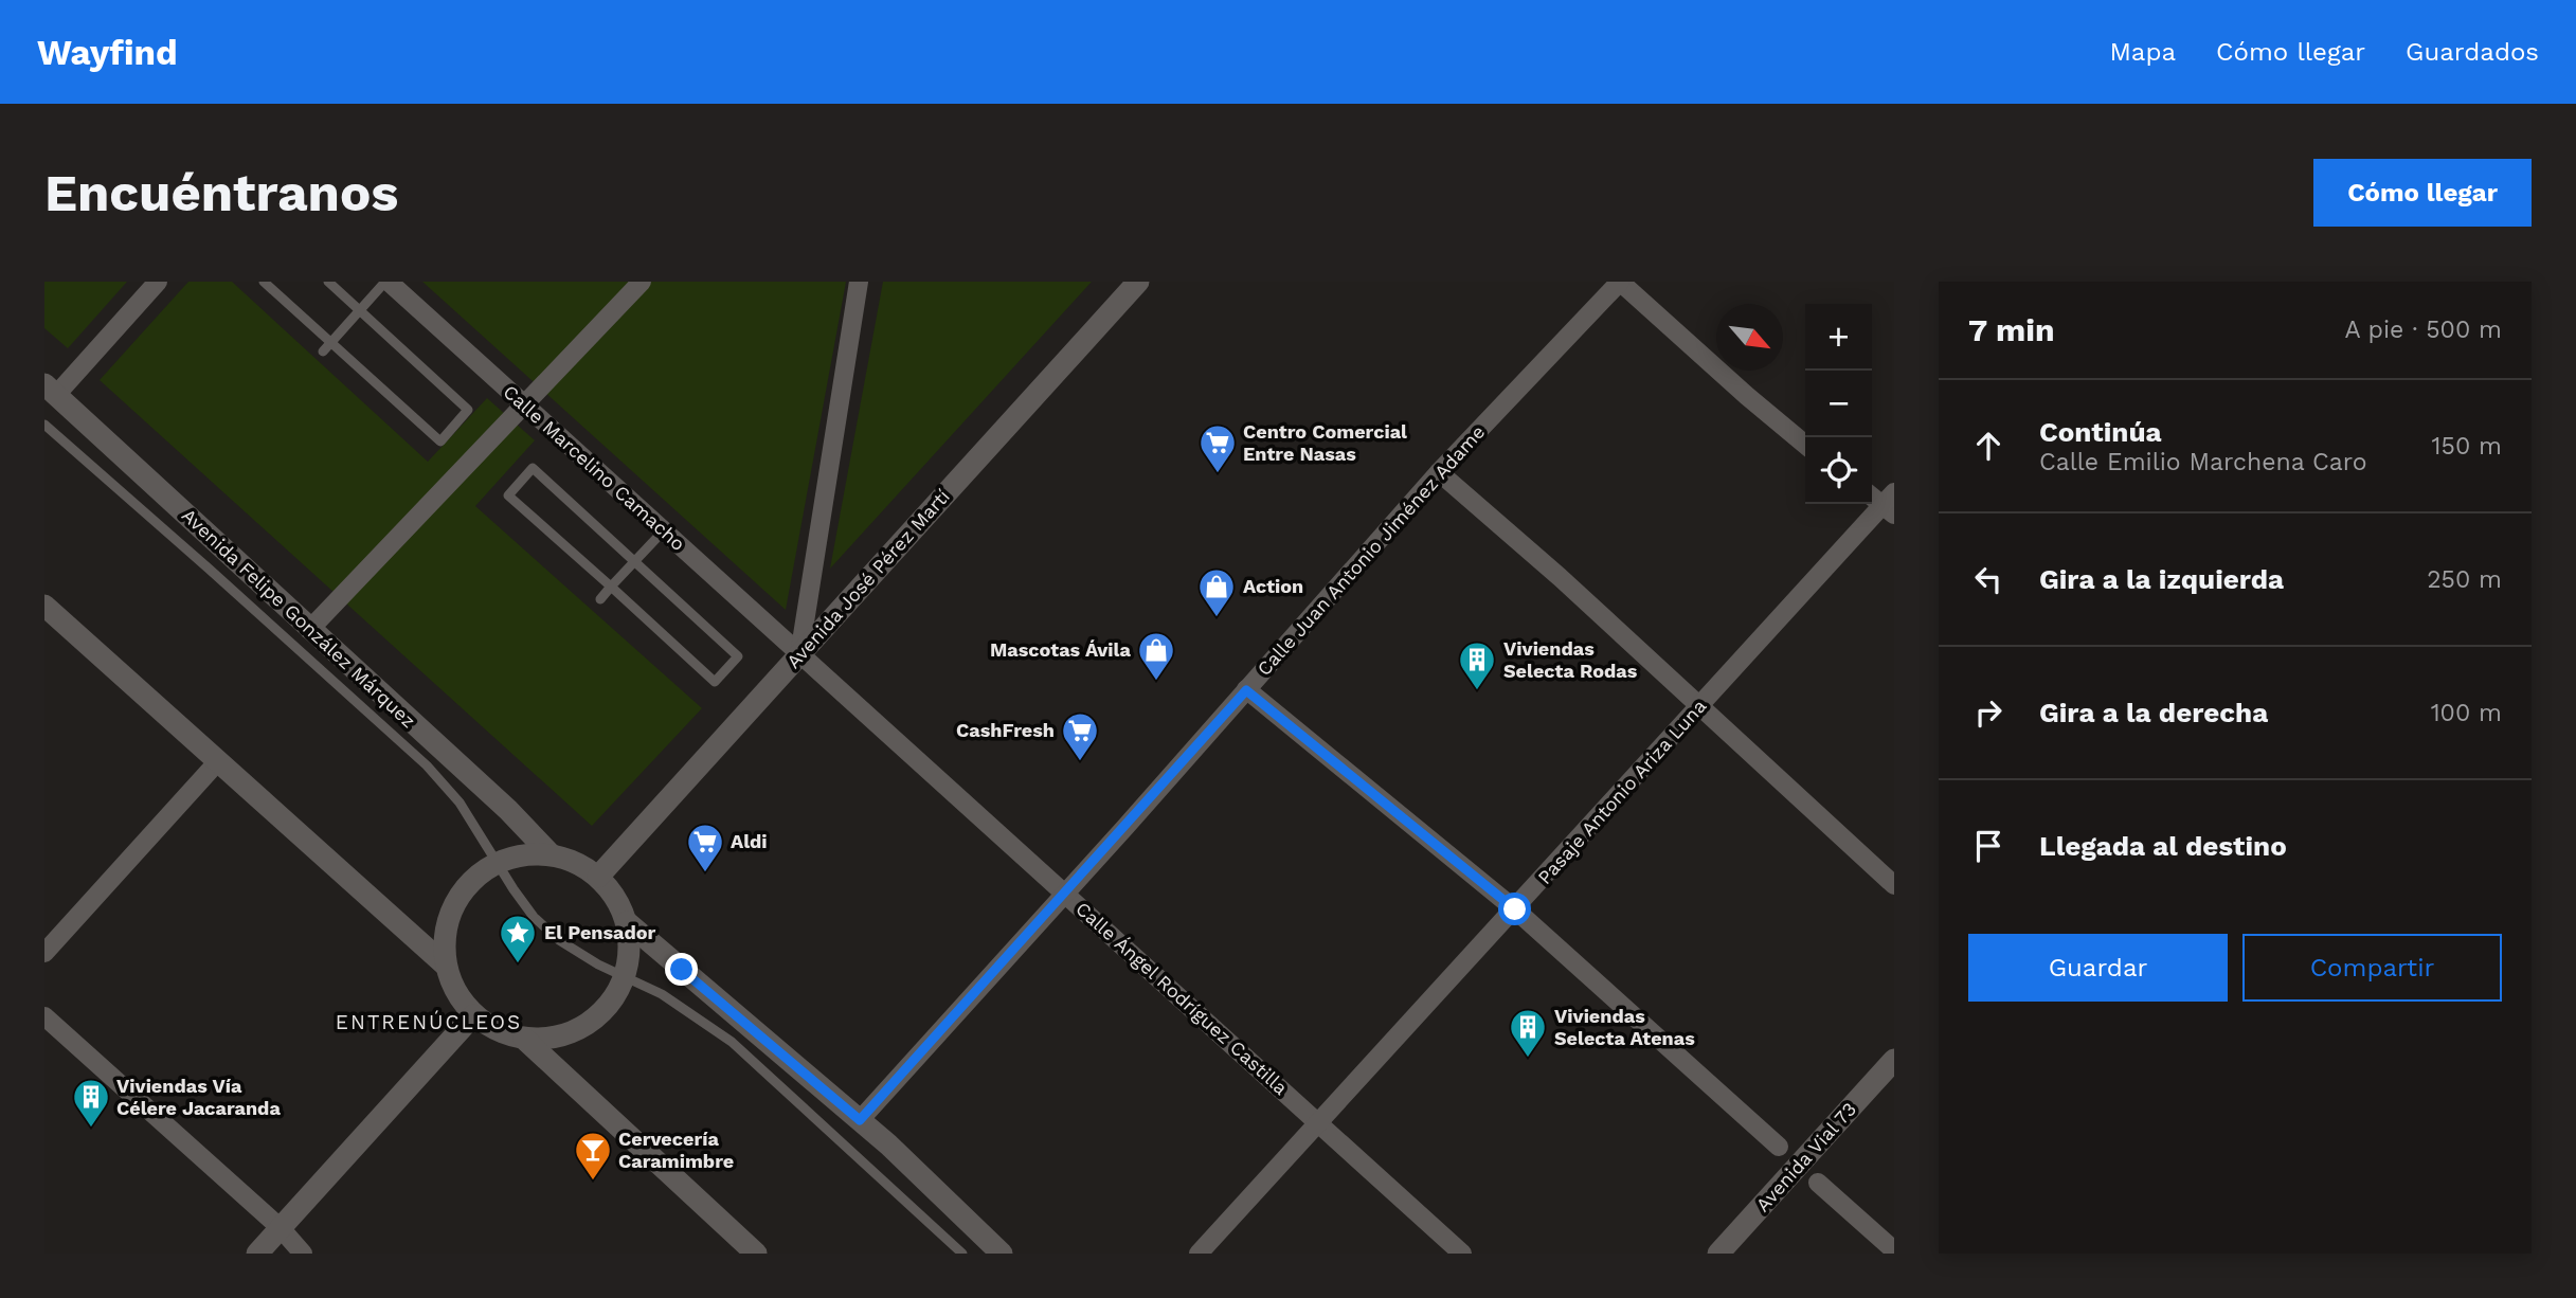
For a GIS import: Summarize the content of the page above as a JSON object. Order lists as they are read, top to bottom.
{
  "streets": {
    "main road": ["Avenida José Pérez Martí", "Avenida Felipe González Márquez", "Avenida Vial 73"],
    "street": [
      "Calle Marcelino Camacho",
      "Calle Juan Antonio Jiménez Adame",
      "Pasaje Antonio Ariza Luna",
      "Calle Ángel Rodríguez Castilla"
    ]
  },
  "crossings": [
    ["Calle Marcelino Camacho", "Avenida José Pérez Martí"],
    ["Calle Marcelino Camacho", "Calle Ángel Rodríguez Castilla"],
    ["Calle Juan Antonio Jiménez Adame", "Calle Ángel Rodríguez Castilla"],
    ["Avenida José Pérez Martí", "Calle Ángel Rodríguez Castilla"],
    ["Pasaje Antonio Ariza Luna", "Calle Ángel Rodríguez Castilla"]
  ],
  "districts": ["ENTRENÚCLEOS"],
  "places": {
    "supermarket": ["Centro Comercial Entre Nasas", "CashFresh", "Aldi"],
    "shop": ["Action", "Mascotas Ávila"],
    "building": ["Viviendas Selecta Rodas", "Viviendas Selecta Atenas", "Viviendas Vía Célere Jacaranda"],
    "place": ["El Pensador"],
    "bar": ["Cervecería Caramimbre"]
  },
  "north": "bottom right",
  "page": {
    "header": "Wayfind",
    "nav": ["Mapa", "Cómo llegar", "Guardados"],
    "buttons": [
      "Cómo llegar",
      ["Guardar", "Compartir"]
    ],
    "title": "Encuéntranos",
    "heading": ["7 min", "A pie · 500 m"],
    "map_buttons": ["+", "−"],
    "list": [
      ["Continúa", "Calle Emilio Marchena Caro", "150 m"],
      ["Gira a la izquierda", "250 m"],
      ["Gira a la derecha", "100 m"],
      "Llegada al destino"
    ]
  }
}
